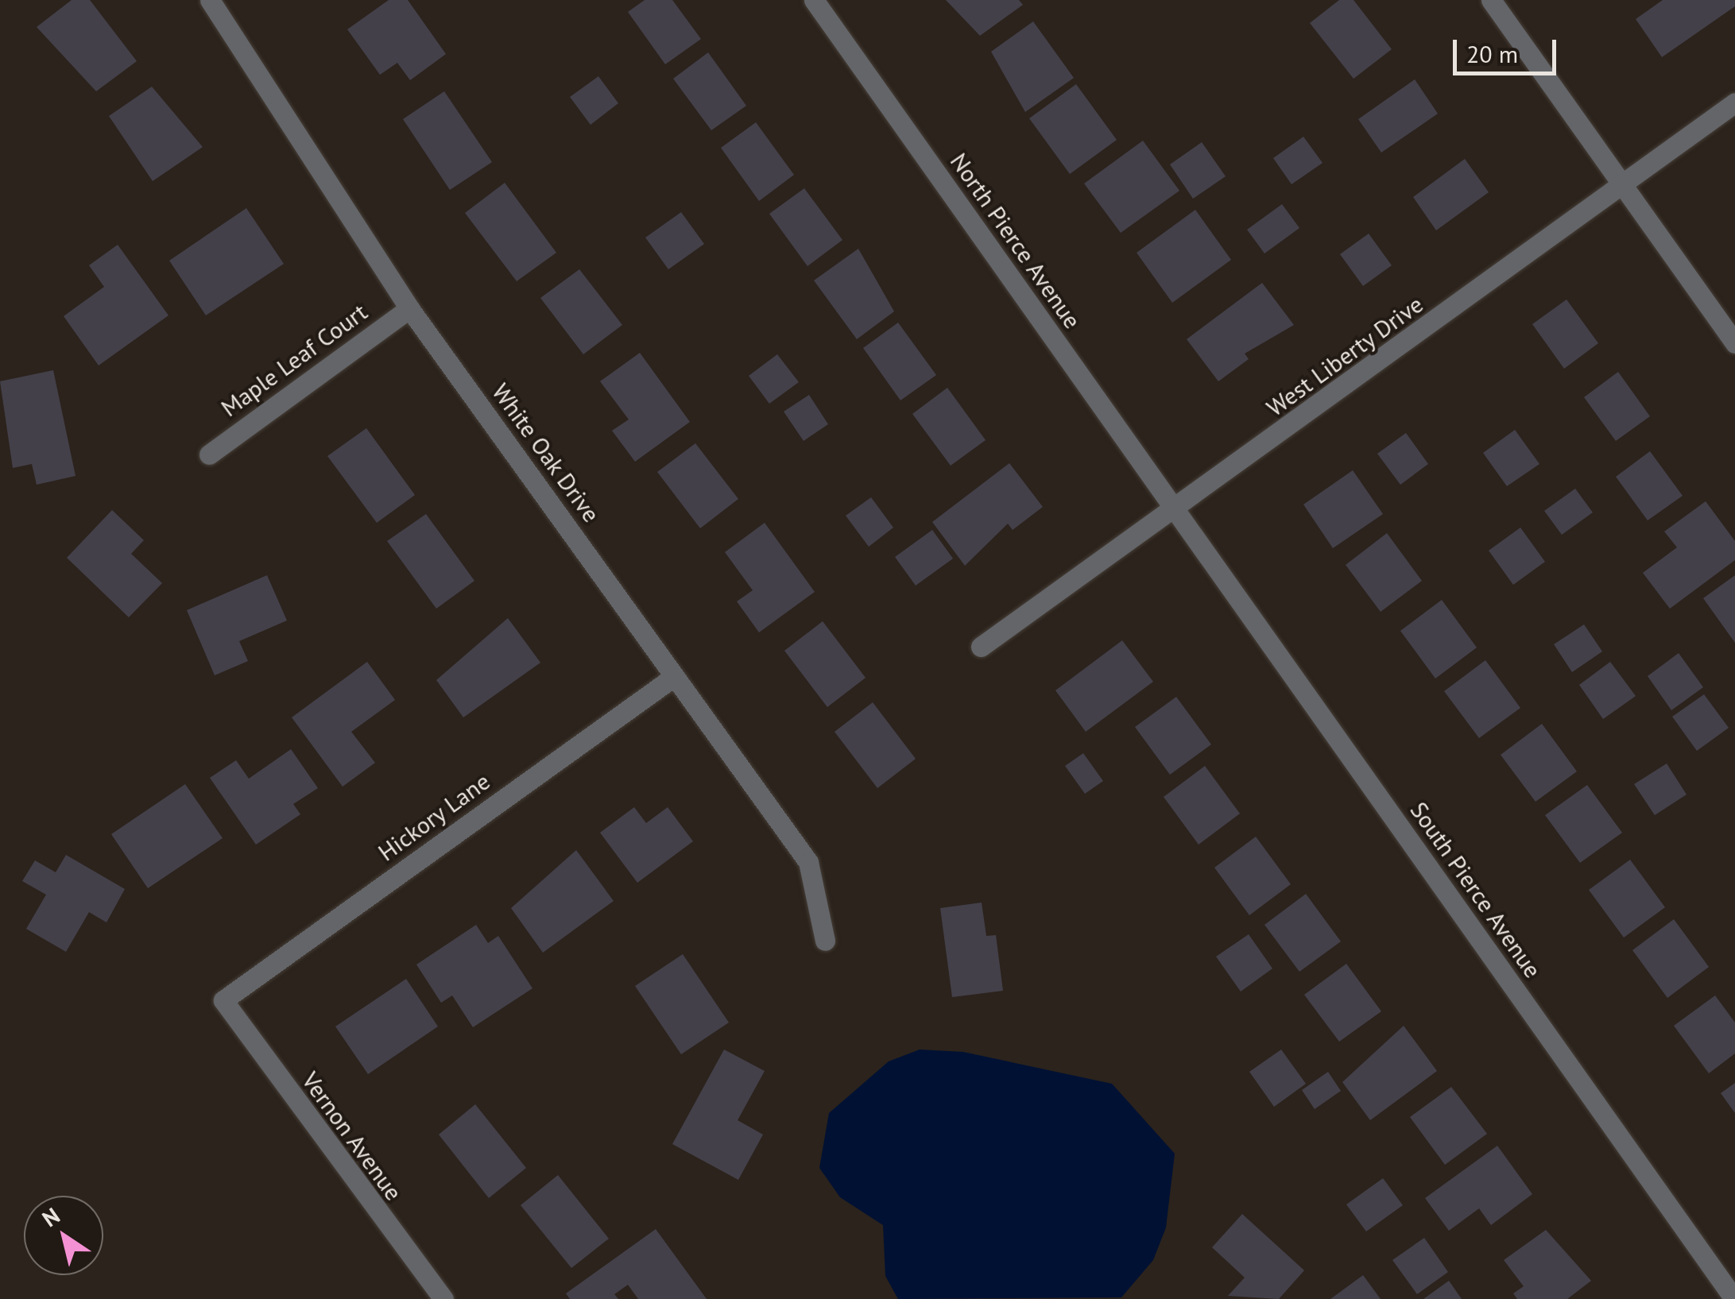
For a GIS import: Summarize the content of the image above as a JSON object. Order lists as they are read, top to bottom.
{
  "streets": {
    "street": [
      "North Pierce Avenue",
      "West Liberty Drive",
      "Maple Leaf Court",
      "White Oak Drive",
      "Hickory Lane",
      "South Pierce Avenue",
      "Vernon Avenue"
    ]
  },
  "crossings": [
    ["North Pierce Avenue", "West Liberty Drive"],
    ["North Pierce Avenue", "South Pierce Avenue"],
    ["West Liberty Drive", "South Pierce Avenue"],
    ["Maple Leaf Court", "White Oak Drive"],
    ["White Oak Drive", "Hickory Lane"],
    ["Hickory Lane", "Vernon Avenue"]
  ],
  "scale_bar": "20 m",
  "north": "top left"
}
